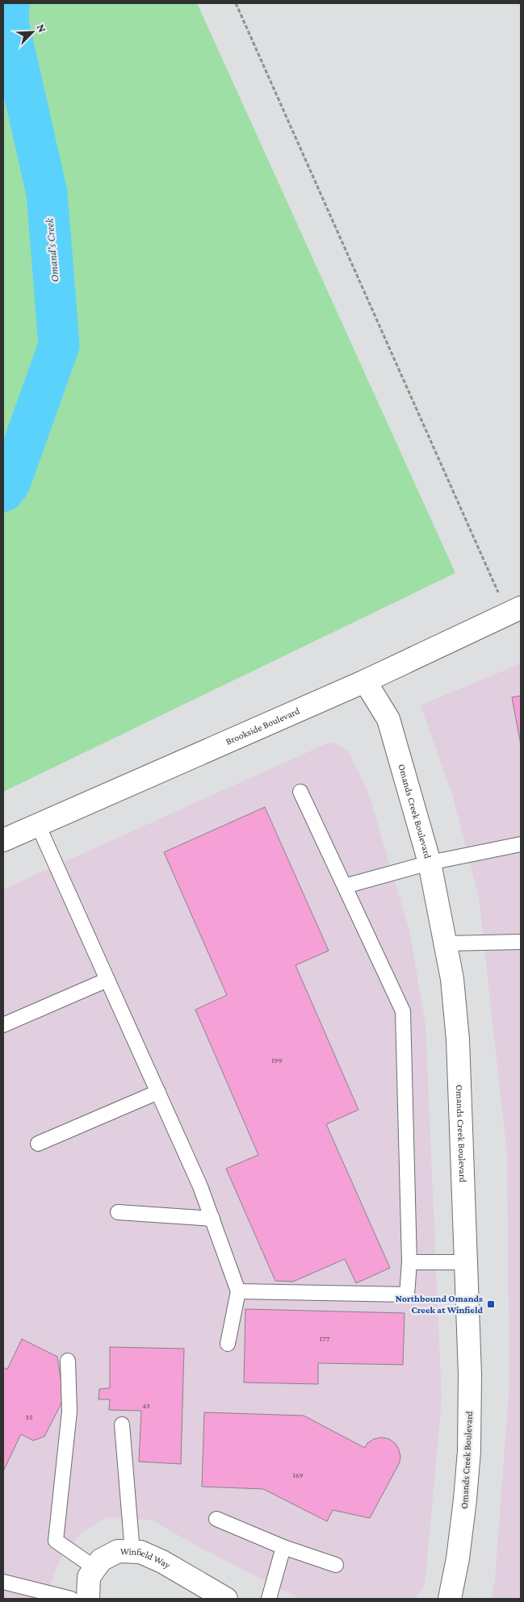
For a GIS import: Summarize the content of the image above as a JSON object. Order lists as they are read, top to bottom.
{
  "streets": {
    "street": ["Brookside Boulevard", "Omands Creek Boulevard", "Winfield Way"]
  },
  "crossings": [
    ["Brookside Boulevard", "Omands Creek Boulevard"]
  ],
  "water": ["Omand's Creek"],
  "places": {
    "transit": ["Northbound Omands Creek at Winfield"]
  },
  "house_numbers": [
    "199",
    "177",
    "43",
    "35",
    "169"
  ],
  "north": "top right"
}
